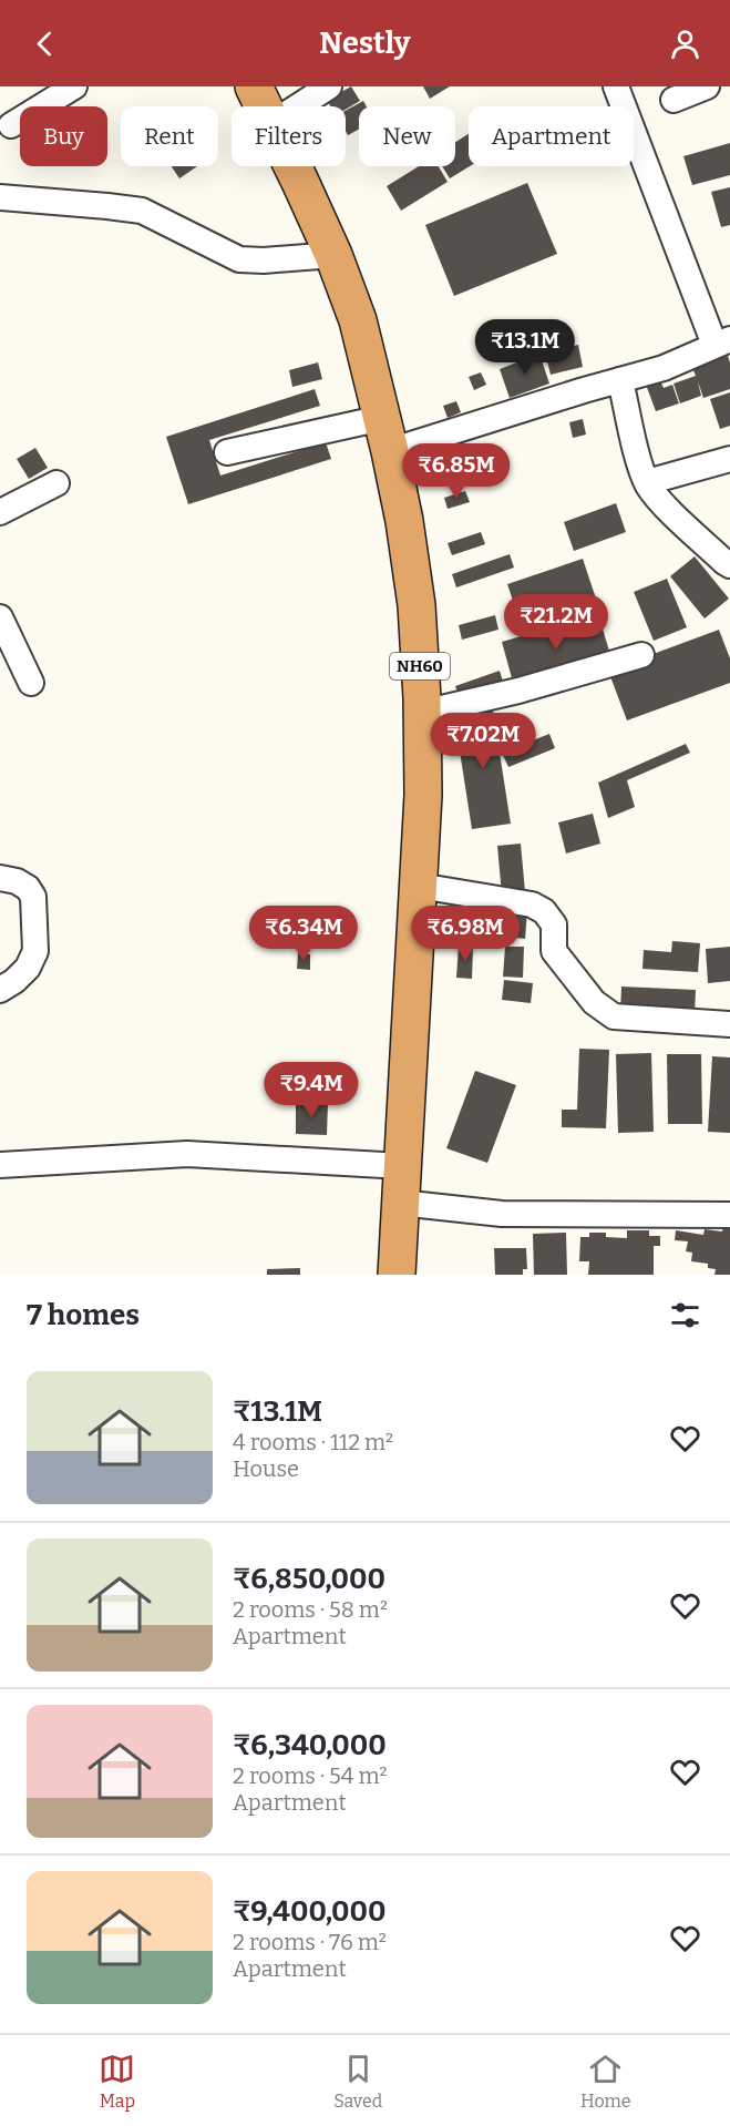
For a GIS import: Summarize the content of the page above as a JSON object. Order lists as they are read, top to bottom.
{
  "streets": {
    "highway": ["NH60"]
  },
  "page": {
    "header": "Nestly",
    "chip": [
      "Buy",
      "Rent",
      "Filters",
      "New",
      "Apartment"
    ],
    "price": [
      "₹13.1M",
      "₹6.85M",
      "₹21.2M",
      "₹7.02M",
      "₹6.34M",
      "₹6.98M",
      "₹9.4M"
    ],
    "heading": "7 homes",
    "list": [
      {
        "name": "₹13.1M",
        "note": "4 rooms · 112 m² · House"
      },
      {
        "name": "₹6,850,000",
        "note": "2 rooms · 58 m² · Apartment"
      },
      {
        "name": "₹6,340,000",
        "note": "2 rooms · 54 m² · Apartment"
      },
      {
        "name": "₹9,400,000",
        "note": "2 rooms · 76 m² · Apartment"
      }
    ],
    "tabs": ["Map", "Saved", "Home"]
  }
}
